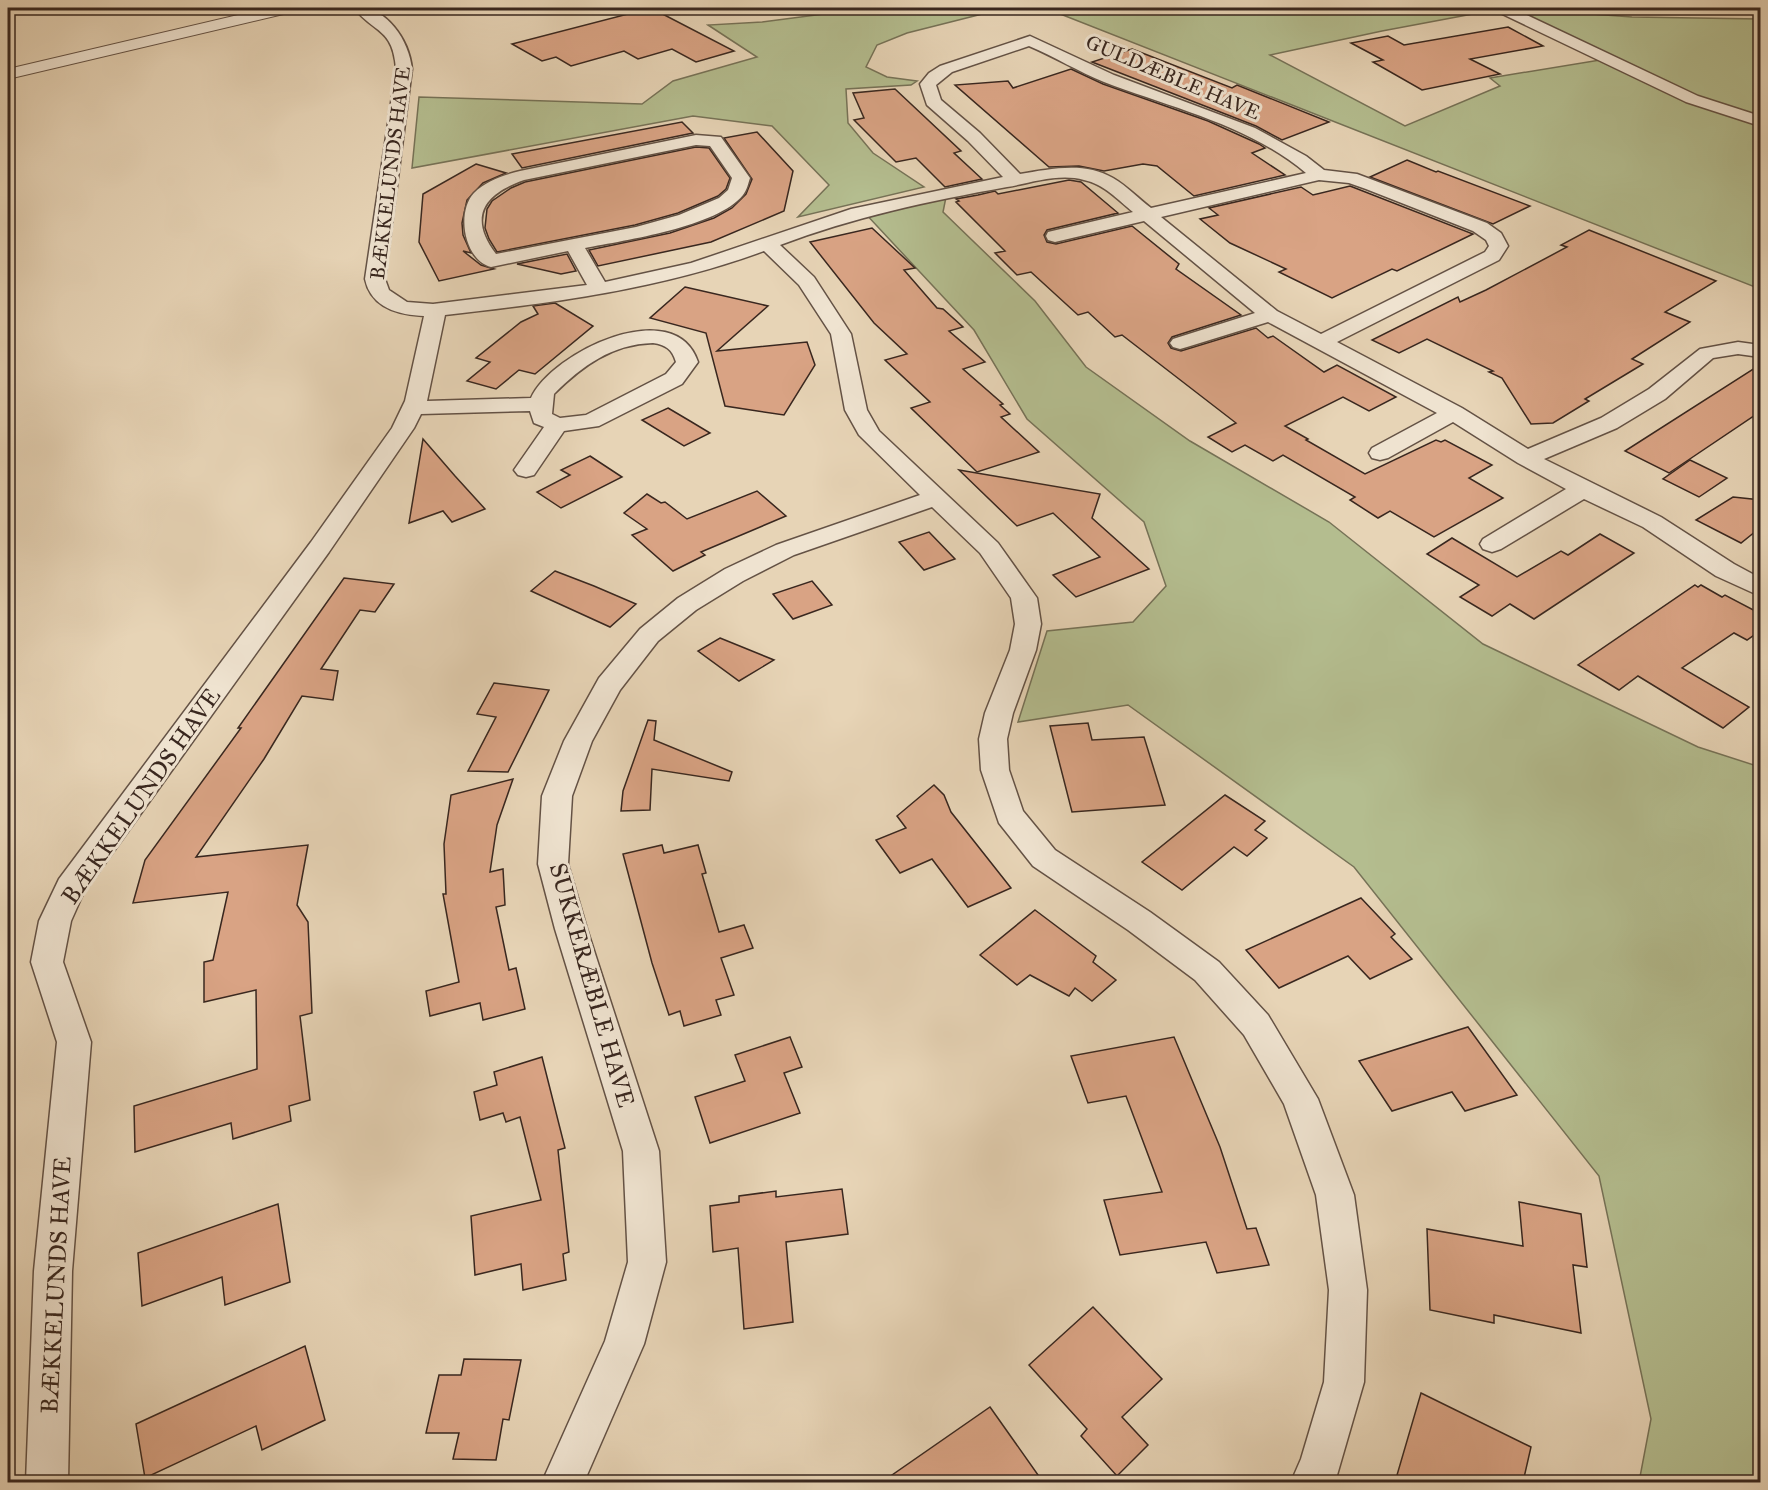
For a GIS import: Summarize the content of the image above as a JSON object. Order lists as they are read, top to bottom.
{
  "streets": {
    "street": ["GULDÆBLE HAVE", "BÆKKELUNDS HAVE", "SUKKERÆBLE HAVE"]
  },
  "crossings": [
    ["GULDÆBLE HAVE", "BÆKKELUNDS HAVE"]
  ]
}
